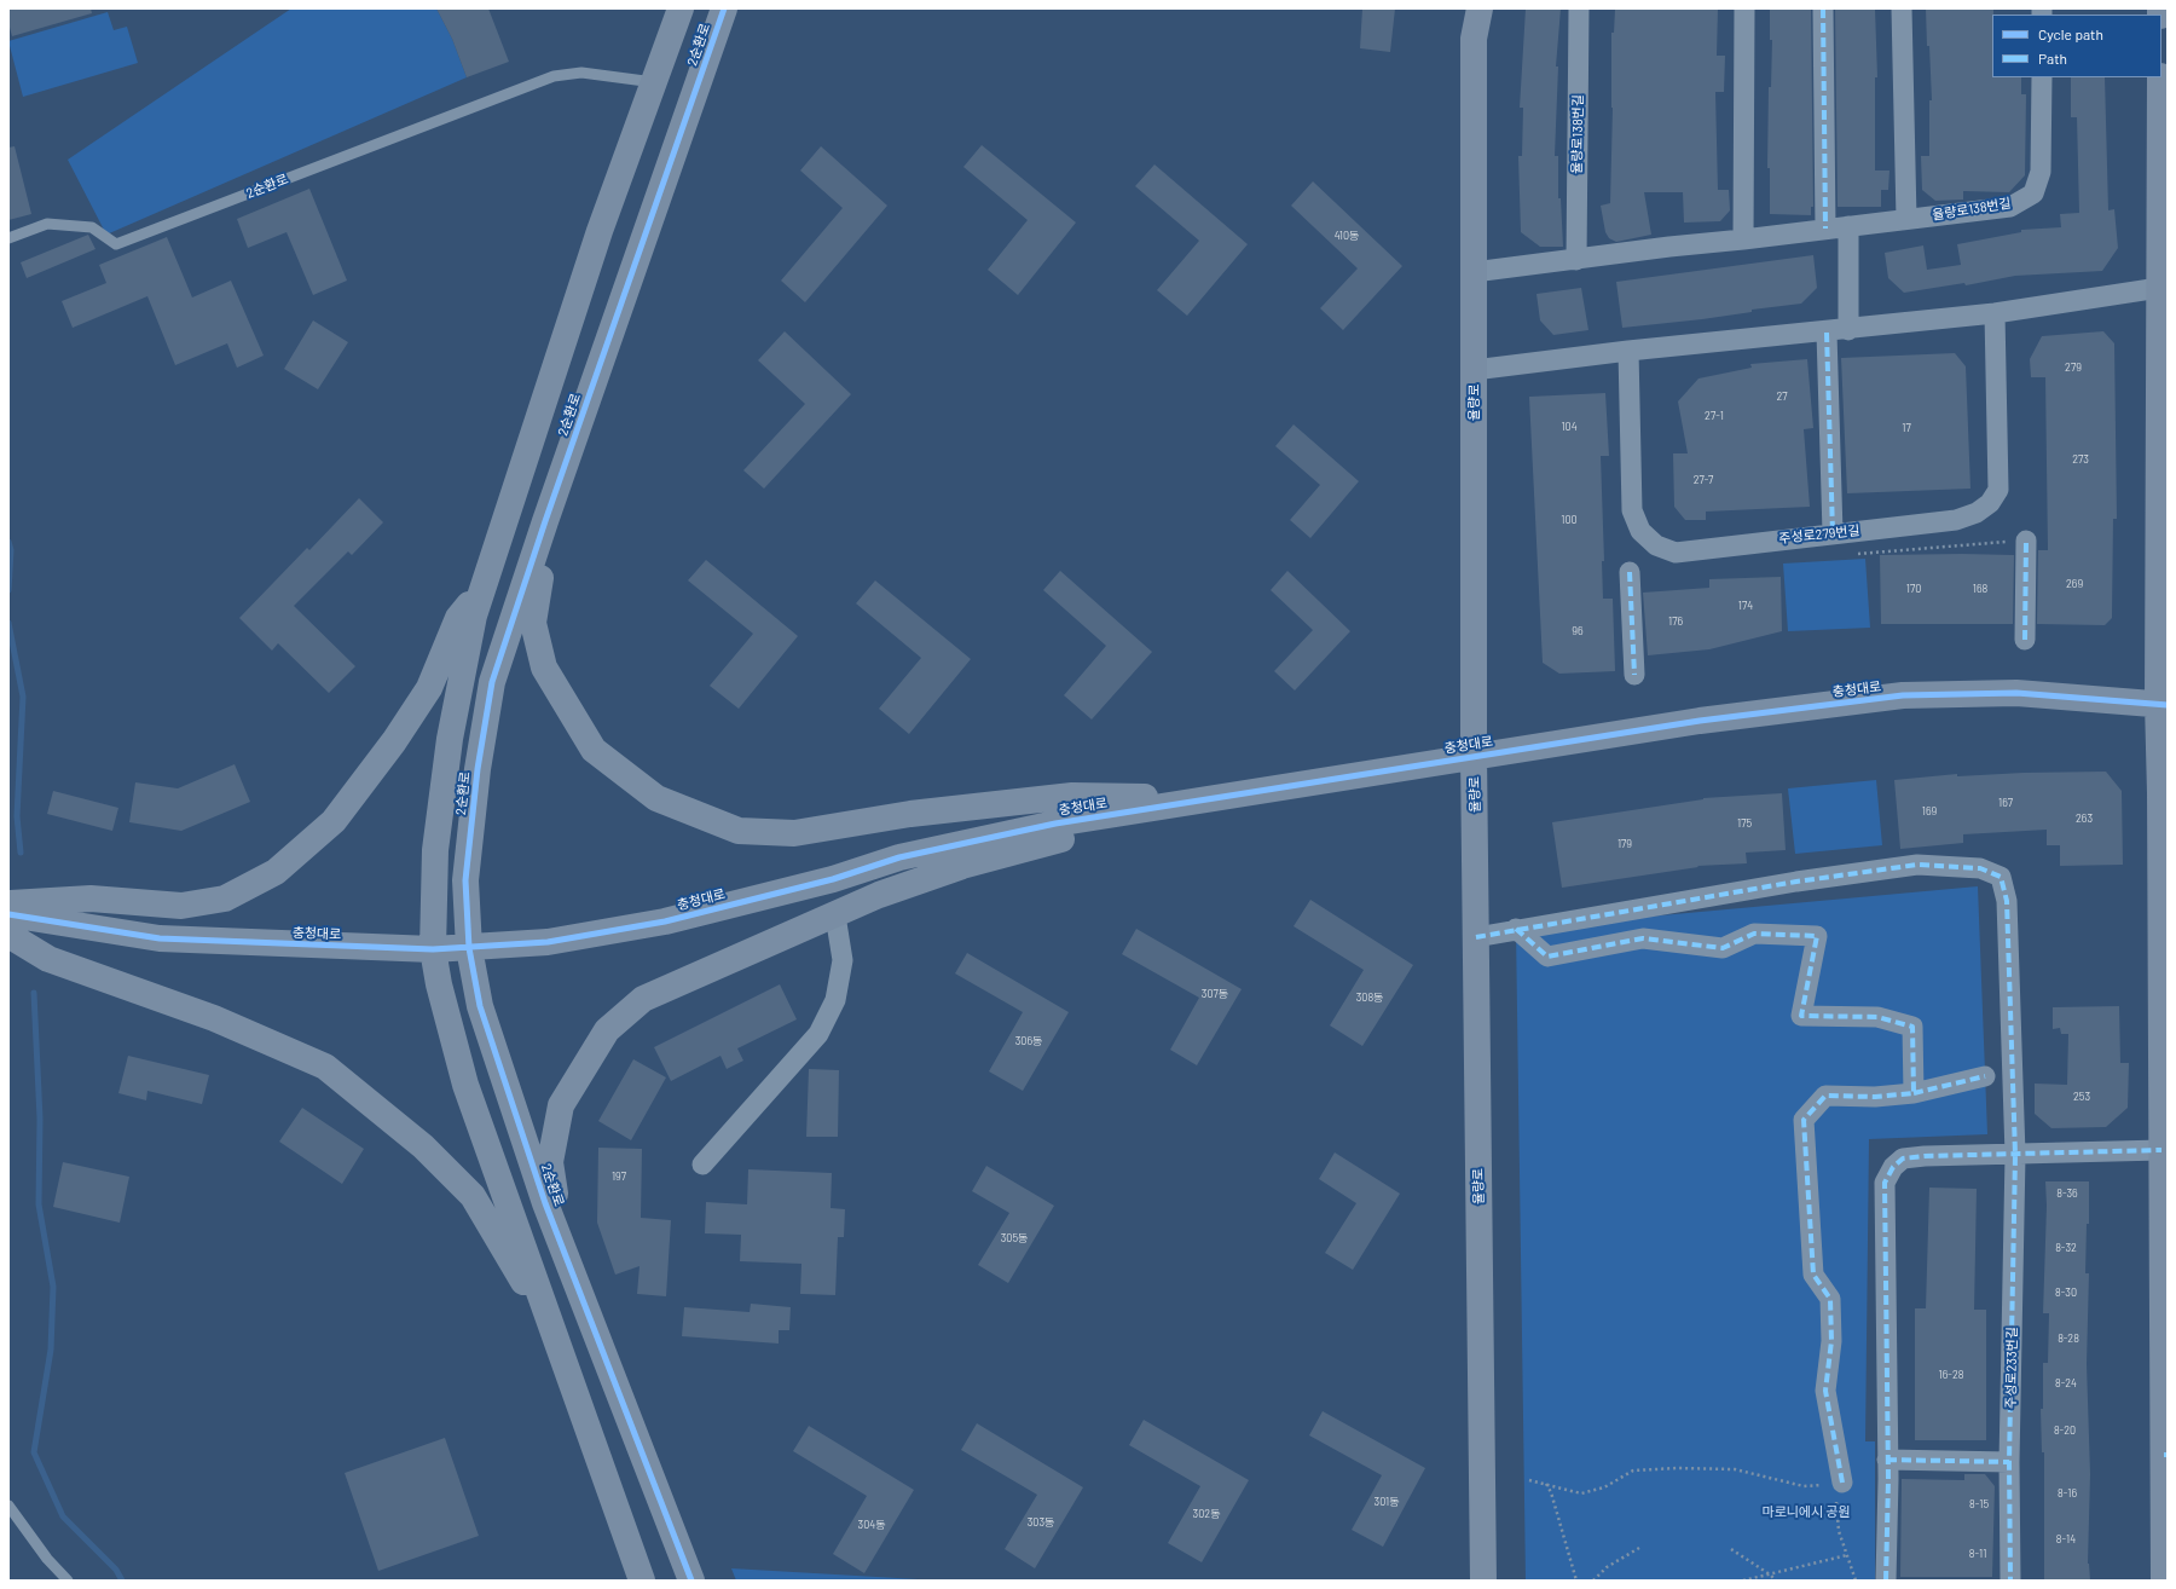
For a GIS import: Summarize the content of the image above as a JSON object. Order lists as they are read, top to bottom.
{
  "streets": {
    "street": [
      "2순환로",
      "율량로138번길",
      "율량로",
      "주성로279번길",
      "충청대로",
      "주성로233번길"
    ]
  },
  "crossings": [
    ["2순환로", "충청대로"],
    ["율량로138번길", "율량로"],
    ["율량로", "충청대로"]
  ],
  "parks": ["마로니에시 공원"],
  "house_numbers": [
    "410동",
    "279",
    "27",
    "27-1",
    "104",
    "17",
    "273",
    "27-7",
    "100",
    "269",
    "170",
    "168",
    "174",
    "176",
    "96",
    "167",
    "169",
    "263",
    "175",
    "179",
    "307동",
    "308동",
    "306동",
    "253",
    "197",
    "8-36",
    "305동",
    "8-32",
    "8-30",
    "8-28",
    "16-28",
    "8-24",
    "8-20",
    "8-16",
    "301동",
    "8-15",
    "302동",
    "303동",
    "304동",
    "8-14",
    "8-11"
  ],
  "legend": ["Cycle path", "Path"]
}
